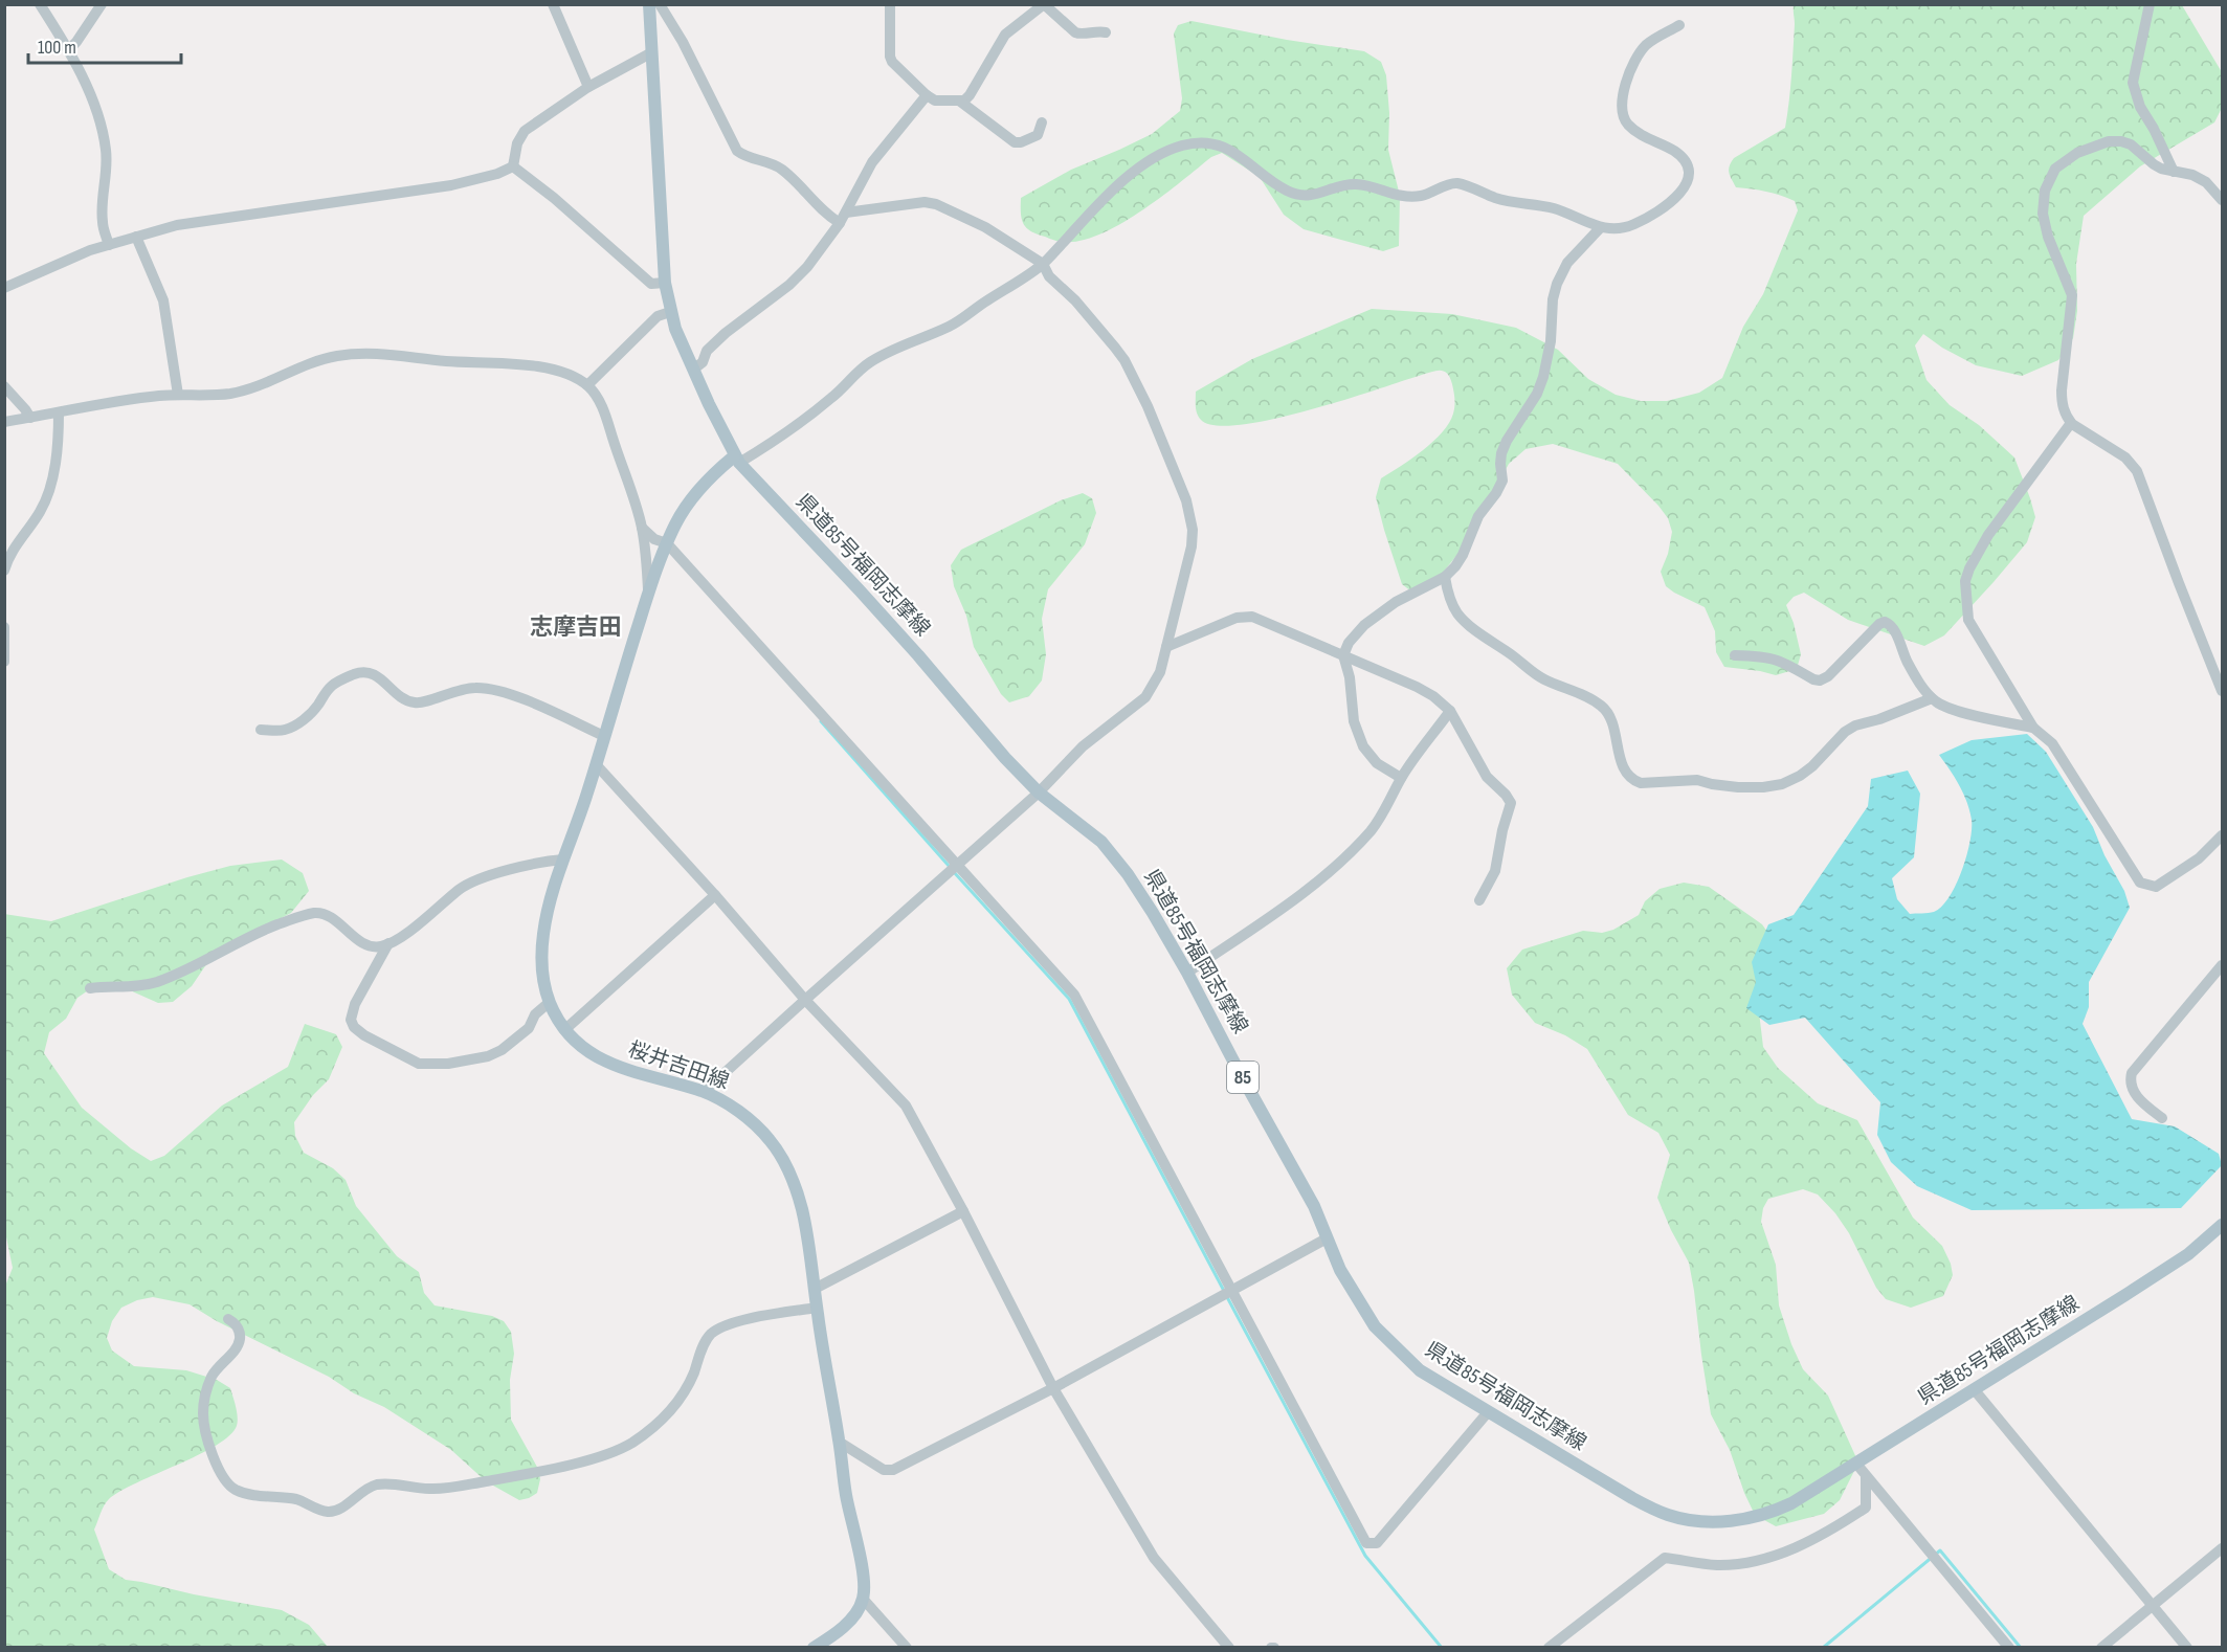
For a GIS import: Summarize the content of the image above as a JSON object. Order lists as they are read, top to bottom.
{
  "streets": {
    "main road": ["県道85号福岡志摩線", "桜井吉田線", "85"]
  },
  "crossings": [
    ["県道85号福岡志摩線", "桜井吉田線"]
  ],
  "districts": ["志摩吉田"],
  "scale_bar": "100 m"
}
